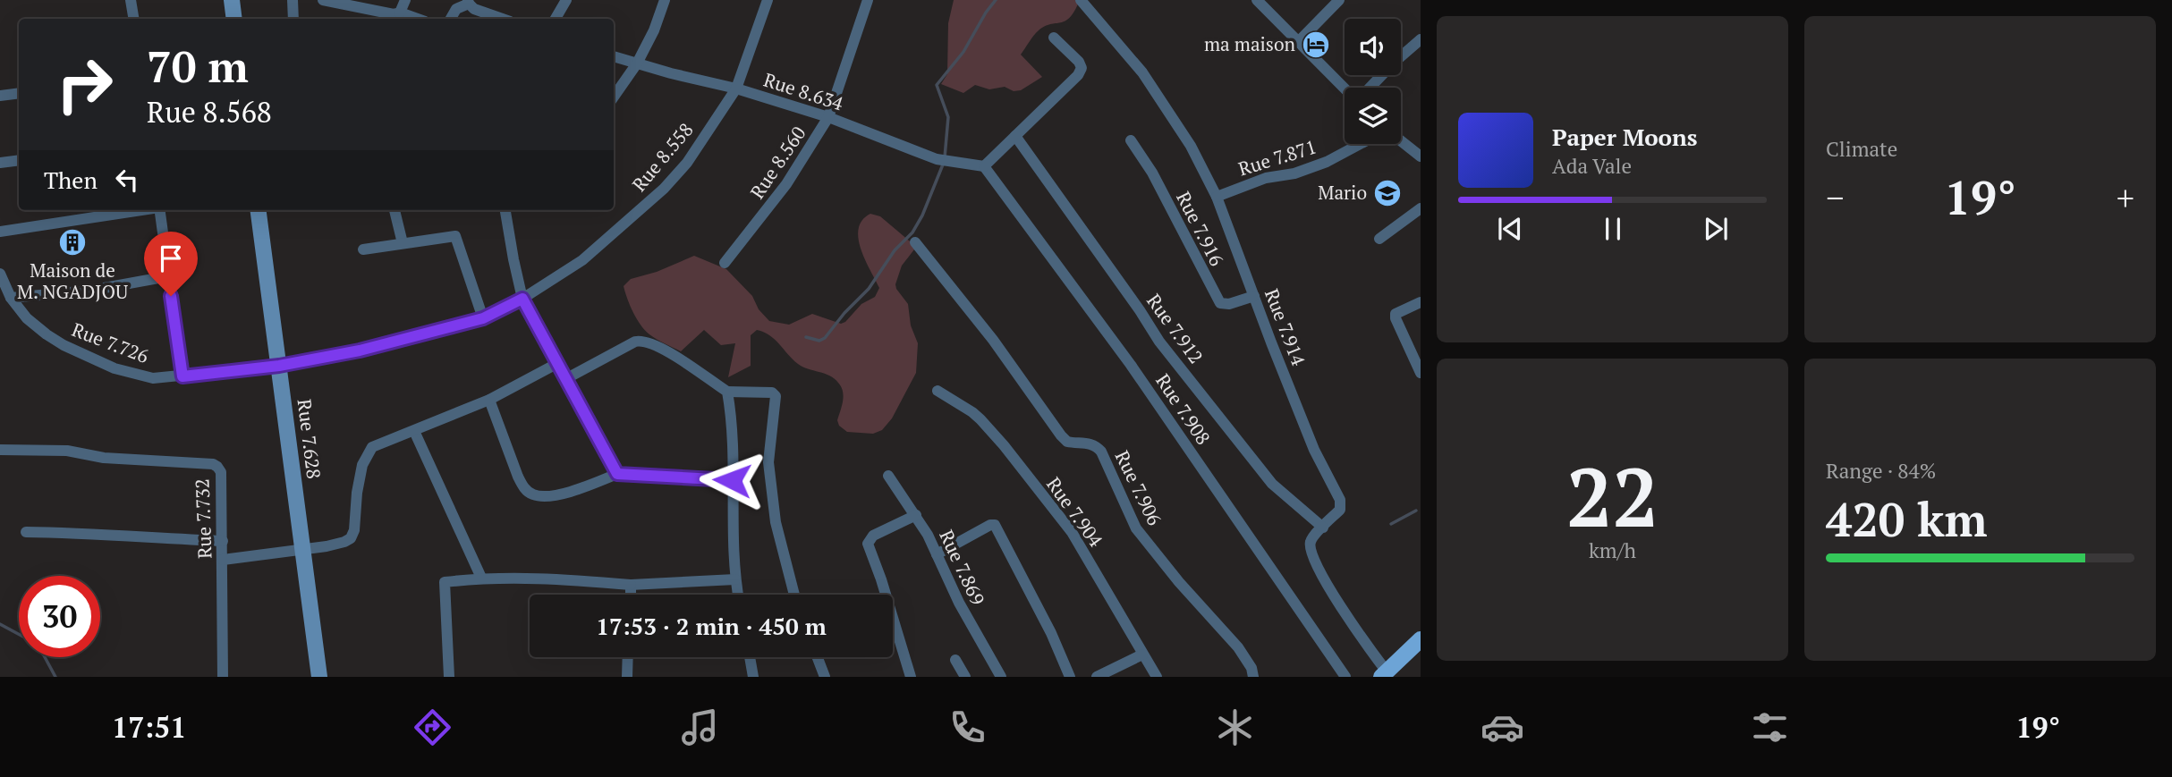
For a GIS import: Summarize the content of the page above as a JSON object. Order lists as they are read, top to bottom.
{
  "streets": {
    "main road": ["Rue 7.628"],
    "street": [
      "Rue 8.634",
      "Rue 8.558",
      "Rue 7.871",
      "Rue 8.560",
      "Rue 7.916",
      "Rue 7.914",
      "Rue 7.912",
      "Rue 7.726",
      "Rue 7.908",
      "Rue 7.906",
      "Rue 7.904",
      "Rue 7.732",
      "Rue 7.869"
    ]
  },
  "crossings": [
    ["Rue 8.634", "Rue 8.558"],
    ["Rue 8.634", "Rue 8.560"],
    ["Rue 8.634", "Rue 7.908"],
    ["Rue 8.558", "Rue 7.726"],
    ["Rue 8.558", "Rue 7.628"],
    ["Rue 7.871", "Rue 7.914"],
    ["Rue 7.916", "Rue 7.914"],
    ["Rue 7.914", "Rue 7.912"],
    ["Rue 7.726", "Rue 7.628"]
  ],
  "places": {
    "hotel": ["ma maison"],
    "school or university": ["Mario"],
    "building": ["Maison de M. NGADJOU"]
  },
  "page": {
    "tile": [
      "Climate",
      ["22", "km/h"],
      ["Range · 84%", "420 km"]
    ],
    "turn": ["70 m", "Rue 8.568"],
    "song": ["Paper Moons", "Ada Vale"],
    "then": "Then",
    "heat": ["−", "19°", "+"],
    "limit": "30",
    "trip": "17:53 · 2 min · 450 m",
    "tabs": ["17:51", "19°"]
  }
}
